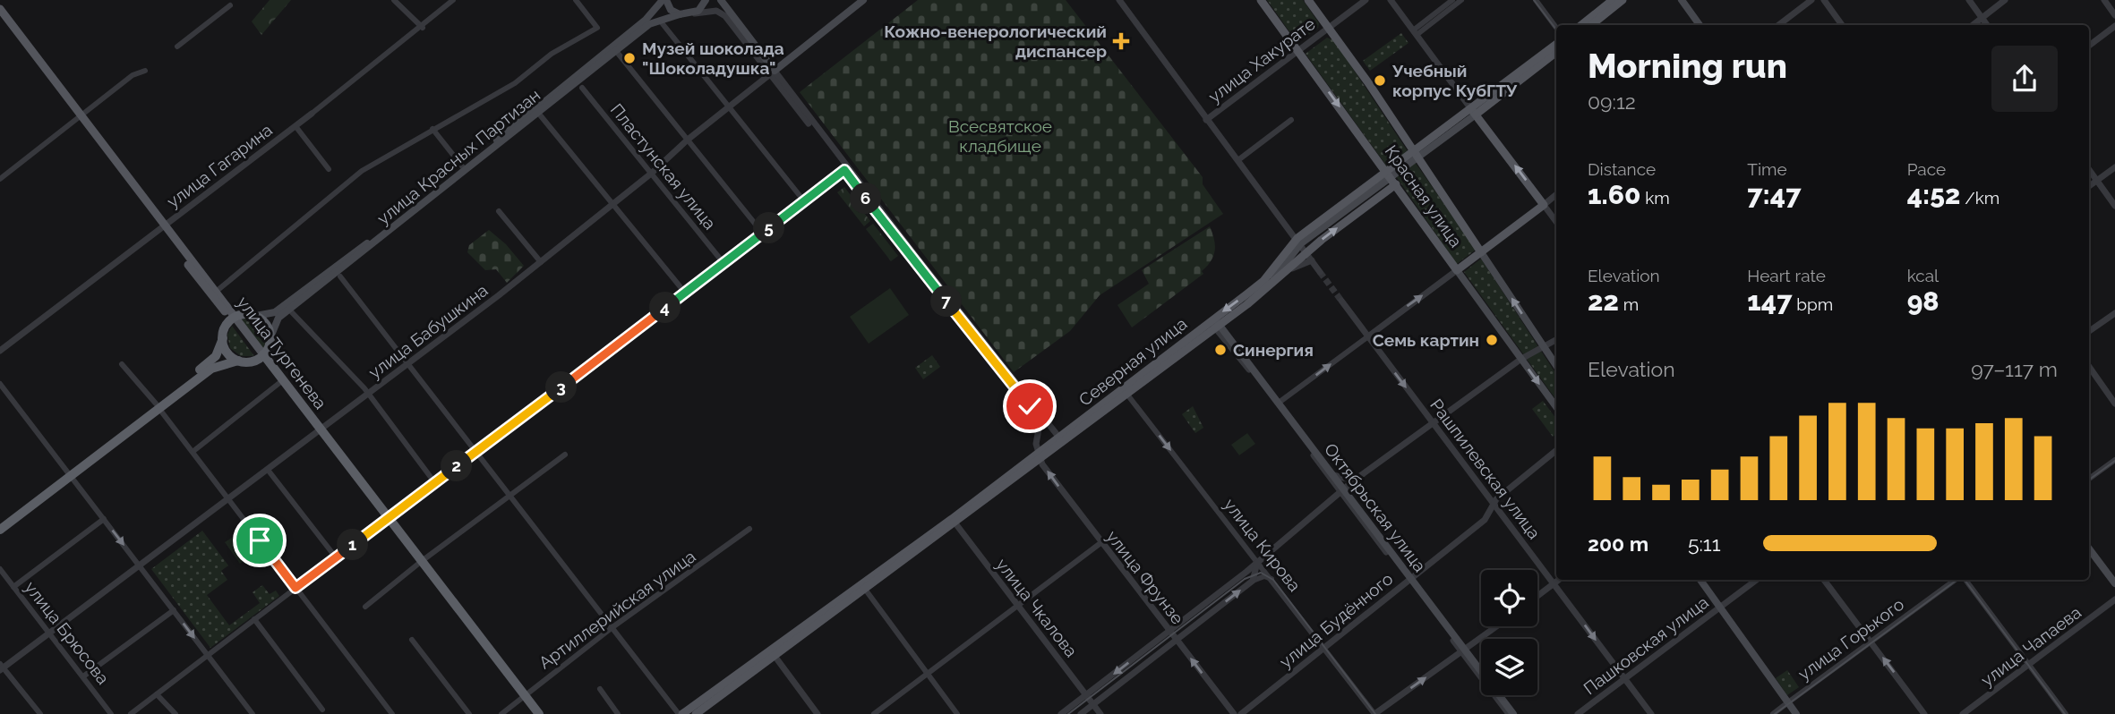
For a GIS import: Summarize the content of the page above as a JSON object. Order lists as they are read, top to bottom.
{
  "streets": {
    "highway": ["улица Тургенева"],
    "main road": [
      "улица Красных Партизан",
      "Красная улица",
      "улица Бабушкина",
      "Северная улица",
      "Октябрьская улица"
    ],
    "street": [
      "улица Хакурате",
      "улица Гагарина",
      "Пластунская улица",
      "Рашпилевская улица",
      "улица Кирова",
      "улица Фрунзе",
      "улица Чкалова",
      "Артиллерийская улица",
      "улица Будённого",
      "улица Брюсова",
      "улица Горького",
      "Пашковская улица",
      "улица Чапаева"
    ]
  },
  "crossings": [
    ["улица Хакурате", "Красная улица"],
    ["улица Гагарина", "улица Тургенева"],
    ["Пластунская улица", "улица Бабушкина"],
    ["Красная улица", "Северная улица"],
    ["улица Бабушкина", "улица Тургенева"],
    ["улица Бабушкина", "улица Брюсова"],
    ["улица Тургенева", "Артиллерийская улица"],
    ["Северная улица", "Октябрьская улица"],
    ["Северная улица", "улица Кирова"],
    ["Северная улица", "улица Фрунзе"],
    ["Северная улица", "улица Чкалова"],
    ["Рашпилевская улица", "улица Будённого"],
    ["Рашпилевская улица", "Пашковская улица"],
    ["Октябрьская улица", "улица Будённого"],
    ["улица Кирова", "улица Будённого"]
  ],
  "one_way": ["Рашпилевская улица", "улица Кирова", "улица Фрунзе"],
  "parks": ["Всесвятское кладбище"],
  "places": {
    "health": ["Кожно-венерологический диспансер"],
    "other": [
      "Музей шоколада \"Шоколадушка\"",
      "Учебный корпус КубГТУ",
      "Семь картин",
      "Синергия"
    ]
  },
  "page": {
    "heading": ["Morning run", "09:12"],
    "stats": [
      ["Distance", "1.60 km"],
      ["Time", "7:47"],
      ["Pace", "4:52 /km"],
      ["Elevation", "22 m"],
      ["Heart rate", "147 bpm"],
      ["kcal", "98"]
    ],
    "pins": [
      "6",
      "5",
      "7",
      "4",
      "3",
      "2",
      "1"
    ],
    "chart": ["Elevation", "97–117 m"],
    "list": [
      {
        "name": "200 m",
        "note": "5:11"
      }
    ]
  }
}
